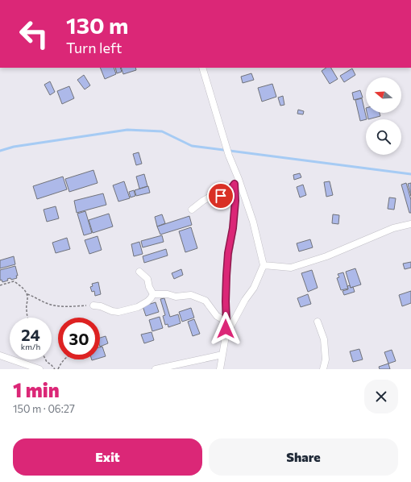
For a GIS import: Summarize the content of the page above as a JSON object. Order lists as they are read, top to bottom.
{
  "north": "left",
  "page": {
    "turn": ["130 m", "Turn left"],
    "speed": "24 km/h",
    "limit": "30",
    "heading": ["1 min", "150 m · 06:27"],
    "buttons": ["Exit", "Share"]
  }
}
